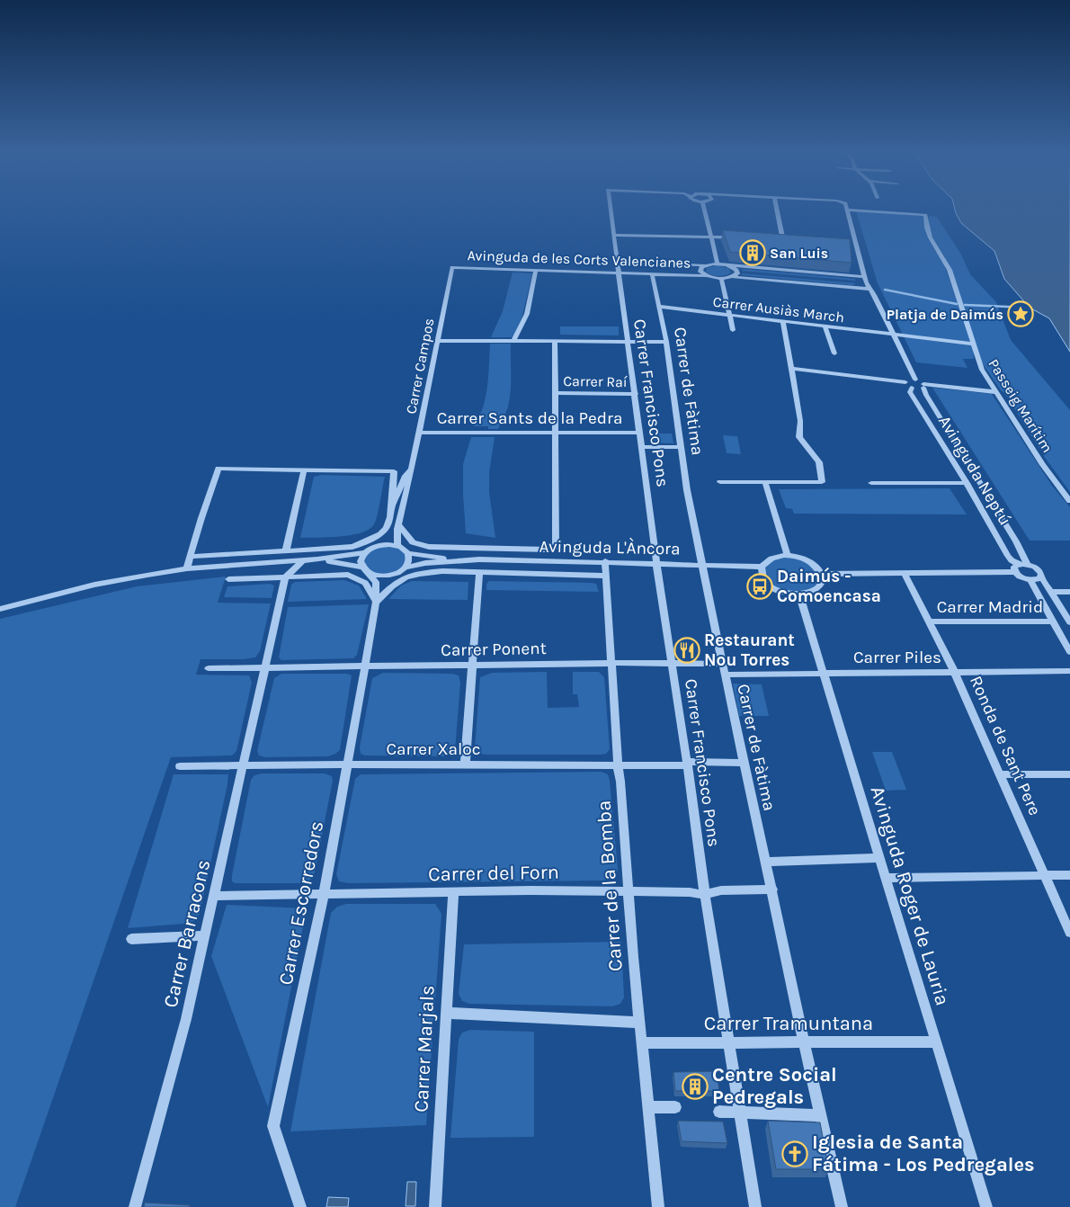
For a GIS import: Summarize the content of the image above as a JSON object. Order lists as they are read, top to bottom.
{
  "streets": {
    "street": [
      "Avinguda de les Corts Valencianes",
      "Carrer Ausiàs March",
      "Carrer Campos",
      "Carrer Raí",
      "Carrer de Fàtima",
      "Carrer Francisco Pons",
      "Passeig Marítim",
      "Carrer Sants de la Pedra",
      "Avinguda Neptú",
      "Avinguda L'Àncora",
      "Carrer Madrid",
      "Carrer Ponent",
      "Carrer Piles",
      "Ronda de Sant Pere",
      "Carrer Xaloc",
      "Carrer del Forn",
      "Carrer de la Bomba",
      "Avinguda Roger de Lauria",
      "Carrer Escorredors",
      "Carrer Barracons",
      "Carrer Tramuntana",
      "Carrer Marjals"
    ]
  },
  "crossings": [
    ["Avinguda de les Corts Valencianes", "Carrer Campos"],
    ["Avinguda de les Corts Valencianes", "Carrer de Fàtima"],
    ["Avinguda de les Corts Valencianes", "Carrer Francisco Pons"],
    ["Carrer Ausiàs March", "Carrer de Fàtima"],
    ["Carrer Ausiàs March", "Passeig Marítim"],
    ["Carrer Campos", "Carrer Sants de la Pedra"],
    ["Carrer Raí", "Carrer Francisco Pons"],
    ["Carrer de Fàtima", "Avinguda L'Àncora"],
    ["Carrer de Fàtima", "Carrer Ponent"],
    ["Carrer de Fàtima", "Carrer Piles"],
    ["Carrer de Fàtima", "Carrer Xaloc"],
    ["Carrer de Fàtima", "Carrer del Forn"],
    ["Carrer de Fàtima", "Carrer Tramuntana"],
    ["Carrer Francisco Pons", "Carrer Sants de la Pedra"],
    ["Carrer Francisco Pons", "Avinguda L'Àncora"],
    ["Carrer Francisco Pons", "Carrer Ponent"],
    ["Carrer Francisco Pons", "Carrer Xaloc"],
    ["Carrer Francisco Pons", "Carrer del Forn"],
    ["Carrer Francisco Pons", "Carrer Tramuntana"],
    ["Avinguda L'Àncora", "Carrer de la Bomba"],
    ["Avinguda L'Àncora", "Avinguda Roger de Lauria"],
    ["Avinguda L'Àncora", "Carrer Escorredors"],
    ["Carrer Madrid", "Ronda de Sant Pere"],
    ["Carrer Ponent", "Carrer de la Bomba"],
    ["Carrer Ponent", "Carrer Escorredors"],
    ["Carrer Ponent", "Carrer Barracons"],
    ["Carrer Piles", "Ronda de Sant Pere"],
    ["Carrer Piles", "Avinguda Roger de Lauria"],
    ["Carrer Xaloc", "Carrer de la Bomba"],
    ["Carrer Xaloc", "Carrer Escorredors"],
    ["Carrer Xaloc", "Carrer Barracons"],
    ["Carrer del Forn", "Carrer de la Bomba"],
    ["Carrer del Forn", "Carrer Escorredors"],
    ["Carrer del Forn", "Carrer Barracons"],
    ["Carrer del Forn", "Carrer Marjals"],
    ["Carrer de la Bomba", "Carrer Tramuntana"],
    ["Avinguda Roger de Lauria", "Carrer Tramuntana"]
  ],
  "places": {
    "building": ["San Luis", "Centre Social Pedregals"],
    "place": ["Platja de Daimús"],
    "bus stop": ["Daimús - Comoencasa"],
    "restaurant": ["Restaurant Nou Torres"],
    "church": ["Iglesia de Santa Fátima - Los Pedregales"]
  }
}
